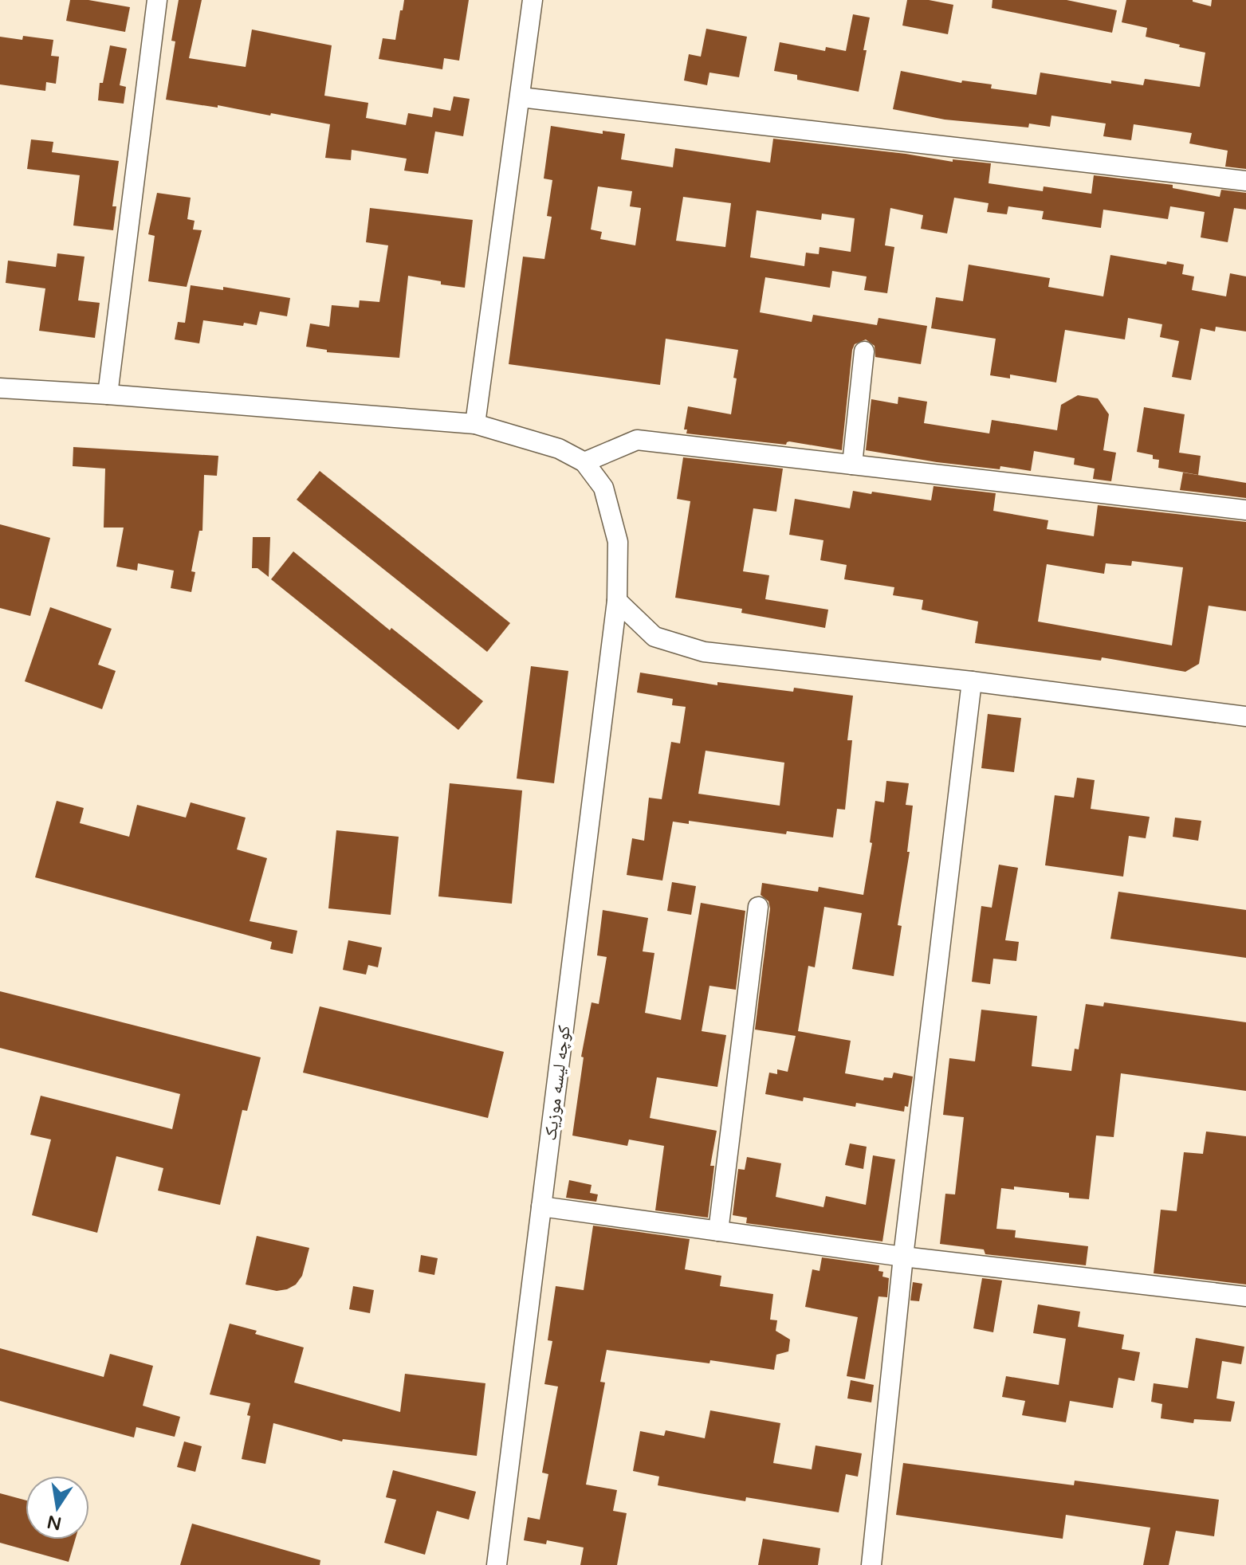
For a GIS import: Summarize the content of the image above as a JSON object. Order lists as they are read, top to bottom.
{
  "streets": {
    "street": ["کوچه لیسه موزیک"]
  },
  "north": "bottom"
}
